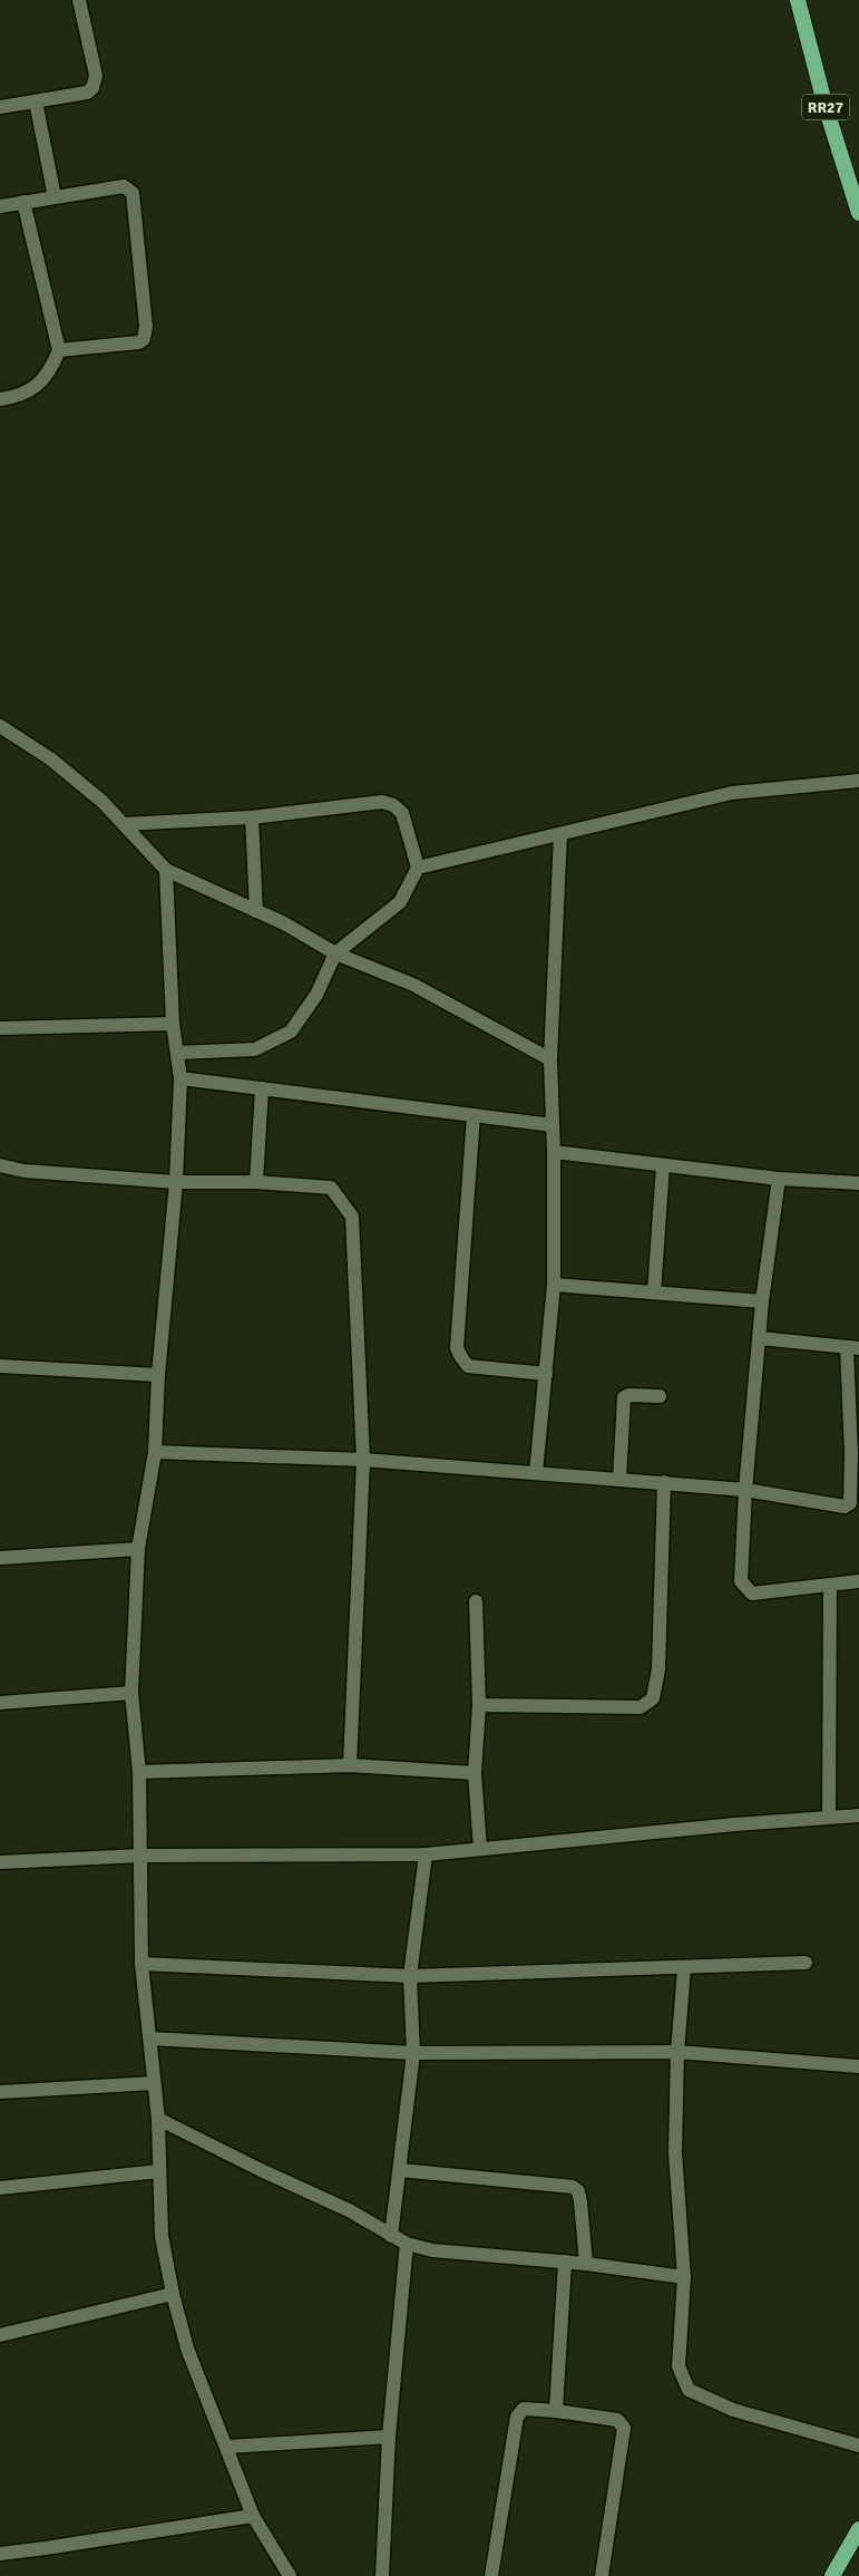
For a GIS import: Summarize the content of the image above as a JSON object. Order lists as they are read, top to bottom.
{
  "streets": {
    "highway": ["RR27"]
  }
}
